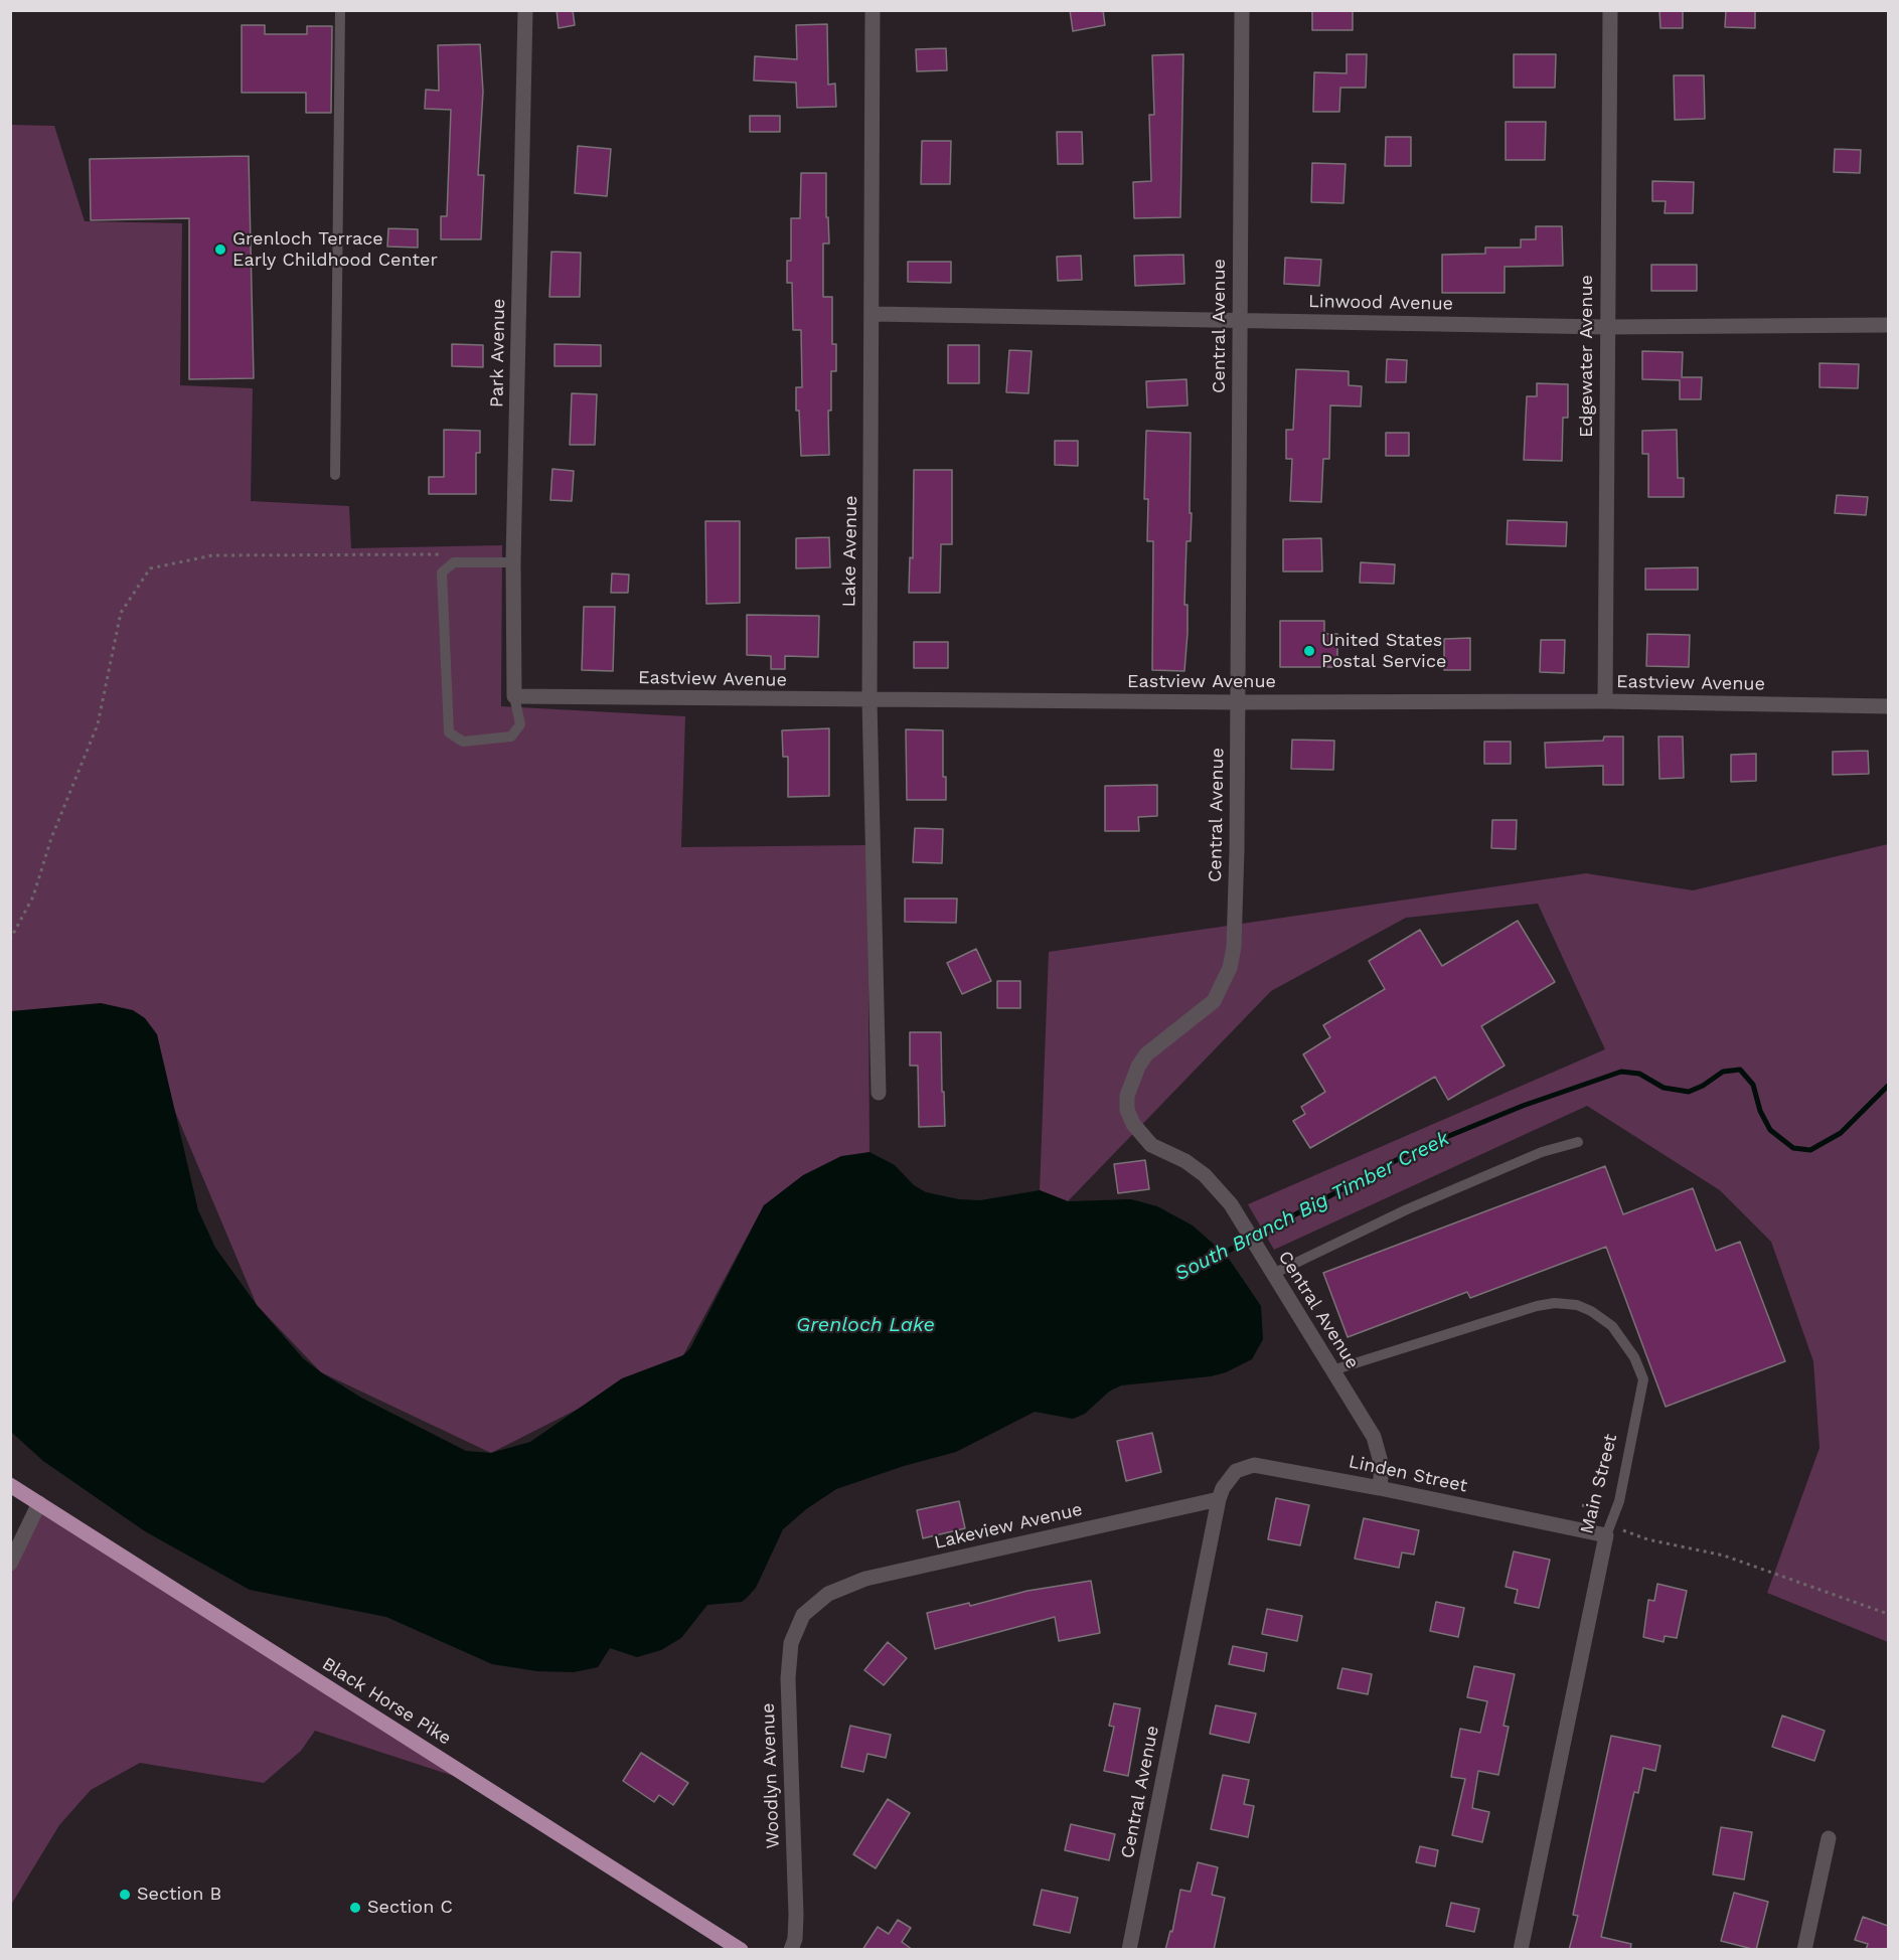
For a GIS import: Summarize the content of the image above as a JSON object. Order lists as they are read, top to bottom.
{
  "streets": {
    "main road": ["Black Horse Pike"],
    "street": [
      "Linwood Avenue",
      "Central Avenue",
      "Park Avenue",
      "Edgewater Avenue",
      "Lake Avenue",
      "Eastview Avenue",
      "Linden Street",
      "Main Street",
      "Lakeview Avenue",
      "Woodlyn Avenue"
    ]
  },
  "crossings": [
    ["Linwood Avenue", "Central Avenue"],
    ["Linwood Avenue", "Edgewater Avenue"],
    ["Linwood Avenue", "Lake Avenue"],
    ["Central Avenue", "Eastview Avenue"],
    ["Central Avenue", "Linden Street"],
    ["Central Avenue", "Main Street"],
    ["Central Avenue", "Lakeview Avenue"],
    ["Park Avenue", "Eastview Avenue"],
    ["Edgewater Avenue", "Eastview Avenue"],
    ["Lake Avenue", "Eastview Avenue"],
    ["Linden Street", "Main Street"],
    ["Linden Street", "Lakeview Avenue"],
    ["Lakeview Avenue", "Woodlyn Avenue"]
  ],
  "water": ["South Branch Big Timber Creek", "Grenloch Lake"],
  "places": [
    "Grenloch Terrace Early Childhood Center",
    "United States Postal Service",
    "Section B",
    "Section C"
  ]
}
